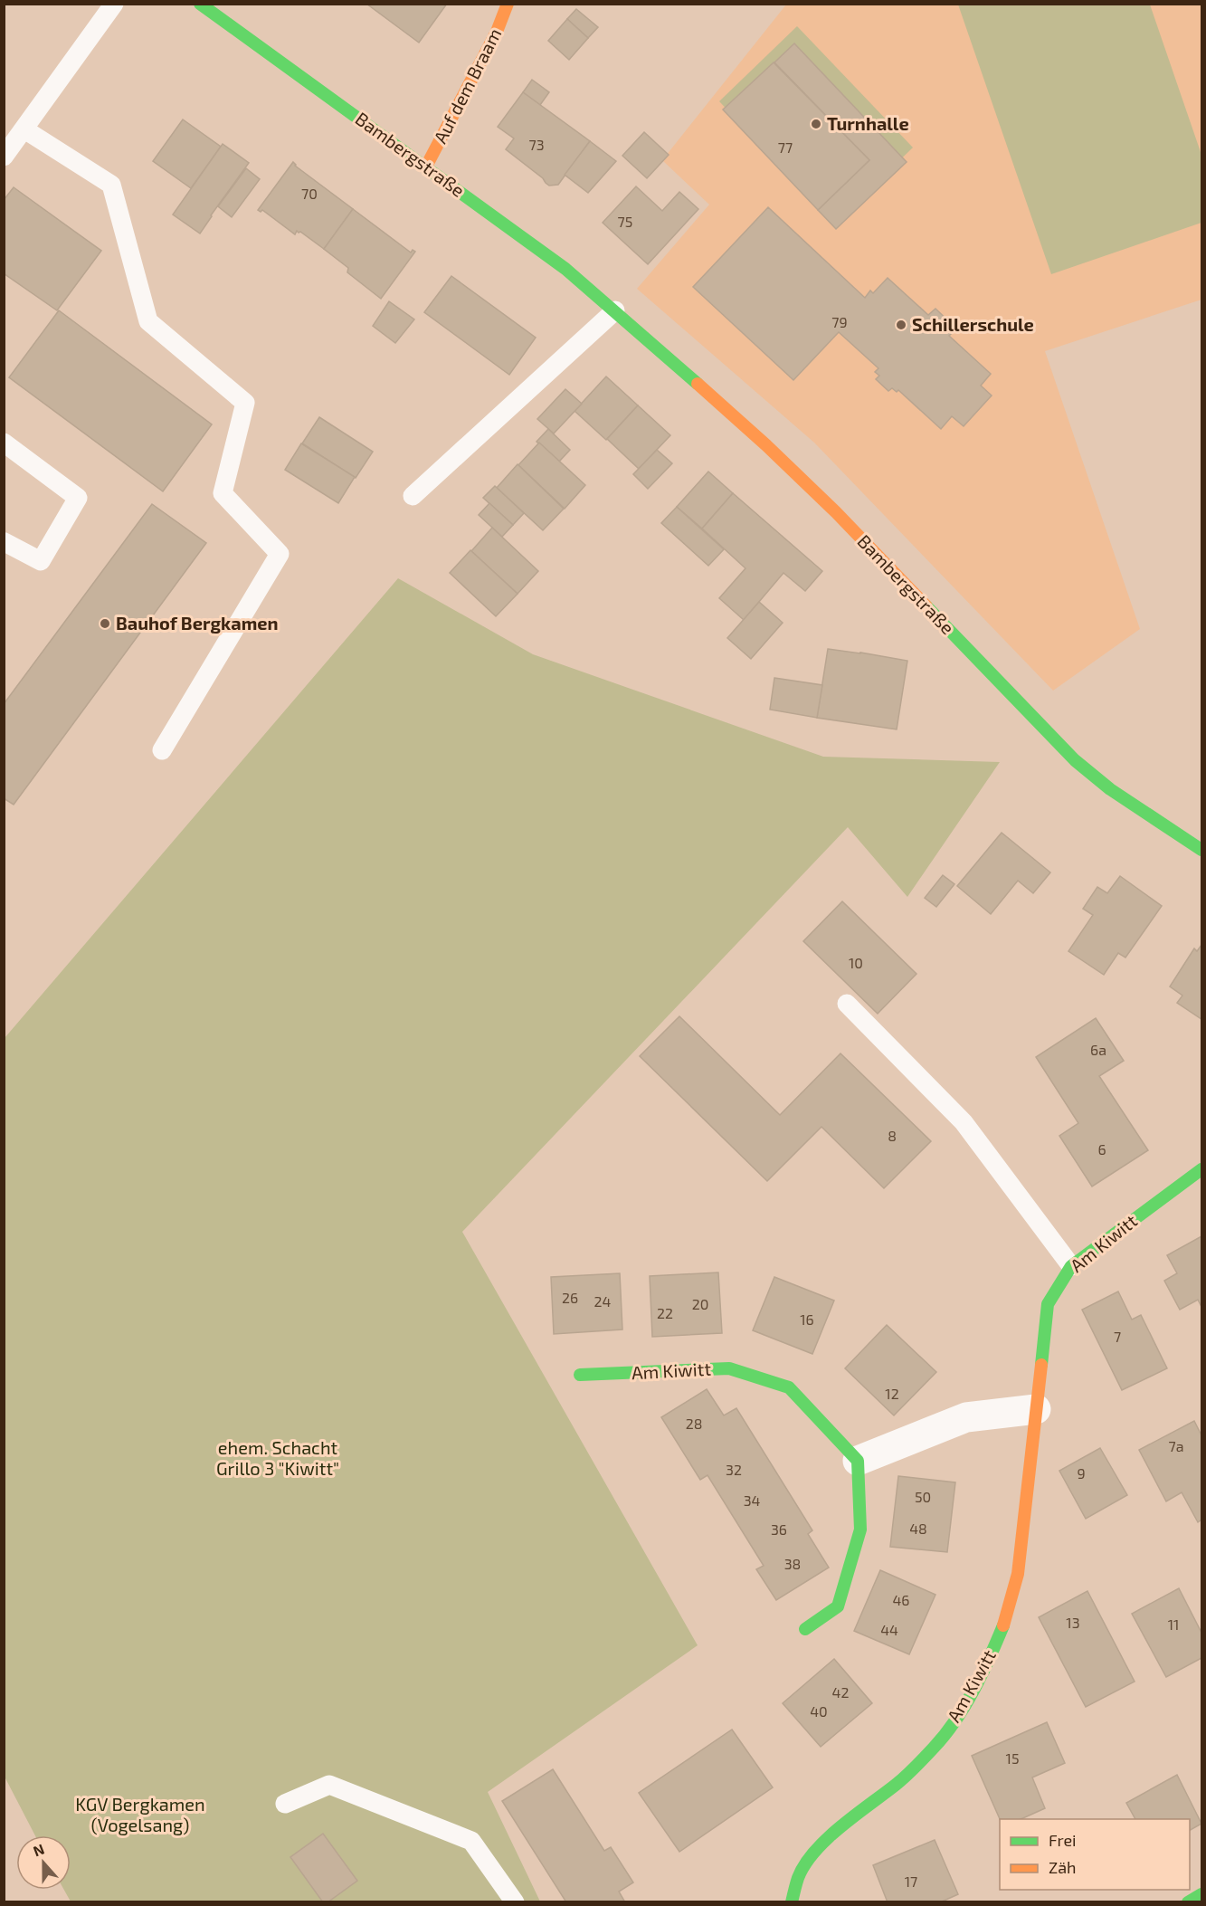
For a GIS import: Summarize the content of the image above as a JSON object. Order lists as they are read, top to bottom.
{
  "streets": {
    "street": ["Auf dem Braam", "Bambergstraße", "Am Kiwitt"]
  },
  "crossings": [
    ["Auf dem Braam", "Bambergstraße"]
  ],
  "parks": ["ehem. Schacht Grillo 3 \"Kiwitt\"", "KGV Bergkamen (Vogelsang)"],
  "places": ["Turnhalle", "Schillerschule", "Bauhof Bergkamen"],
  "house_numbers": [
    "73",
    "77",
    "70",
    "75",
    "79",
    "10",
    "6a",
    "8",
    "6",
    "26",
    "24",
    "20",
    "22",
    "16",
    "7",
    "12",
    "28",
    "7a",
    "32",
    "9",
    "50",
    "34",
    "48",
    "36",
    "38",
    "46",
    "13",
    "11",
    "44",
    "42",
    "40",
    "15",
    "17"
  ],
  "legend": ["Frei", "Zäh"],
  "north": "top"
}
